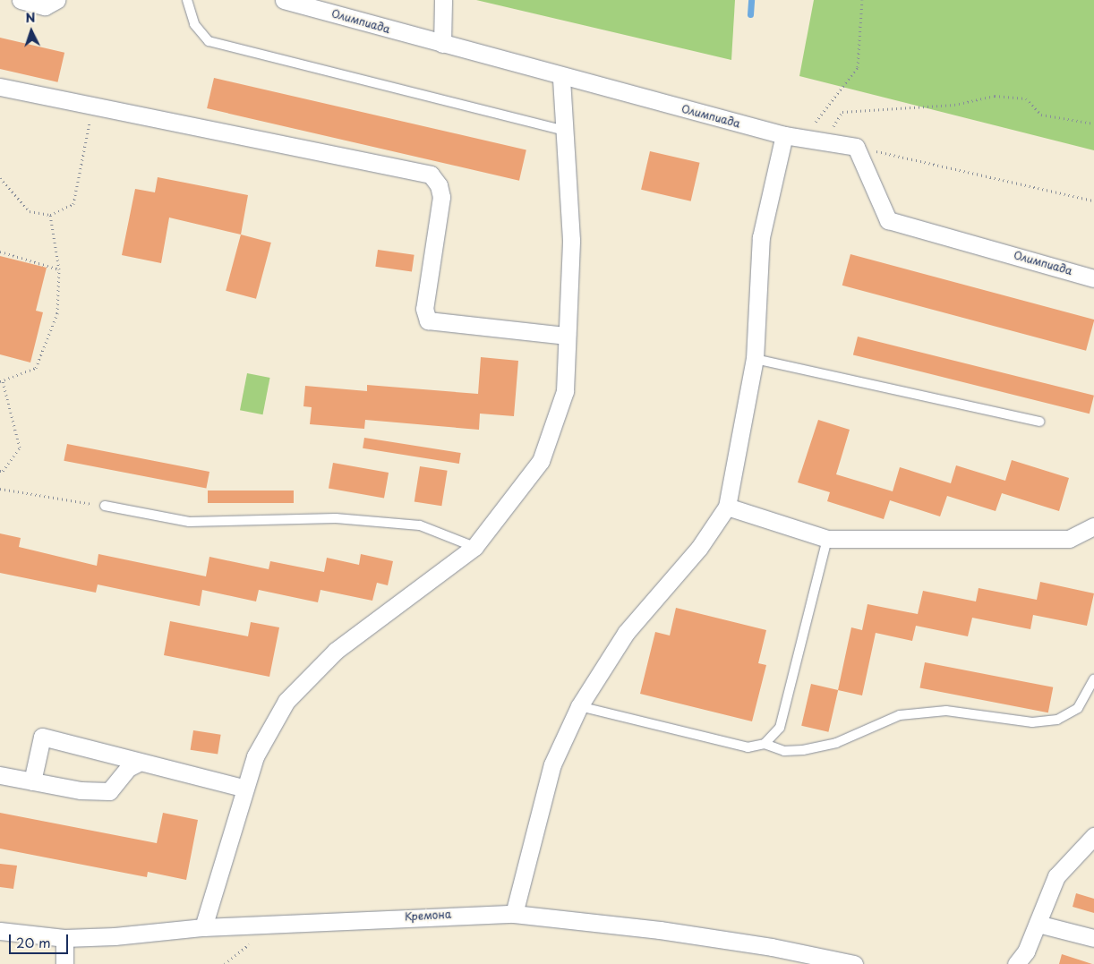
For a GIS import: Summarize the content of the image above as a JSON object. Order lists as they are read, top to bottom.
{
  "streets": {
    "street": ["Олимпиада", "Кремона"]
  },
  "scale_bar": "20 m",
  "north": "top"
}
